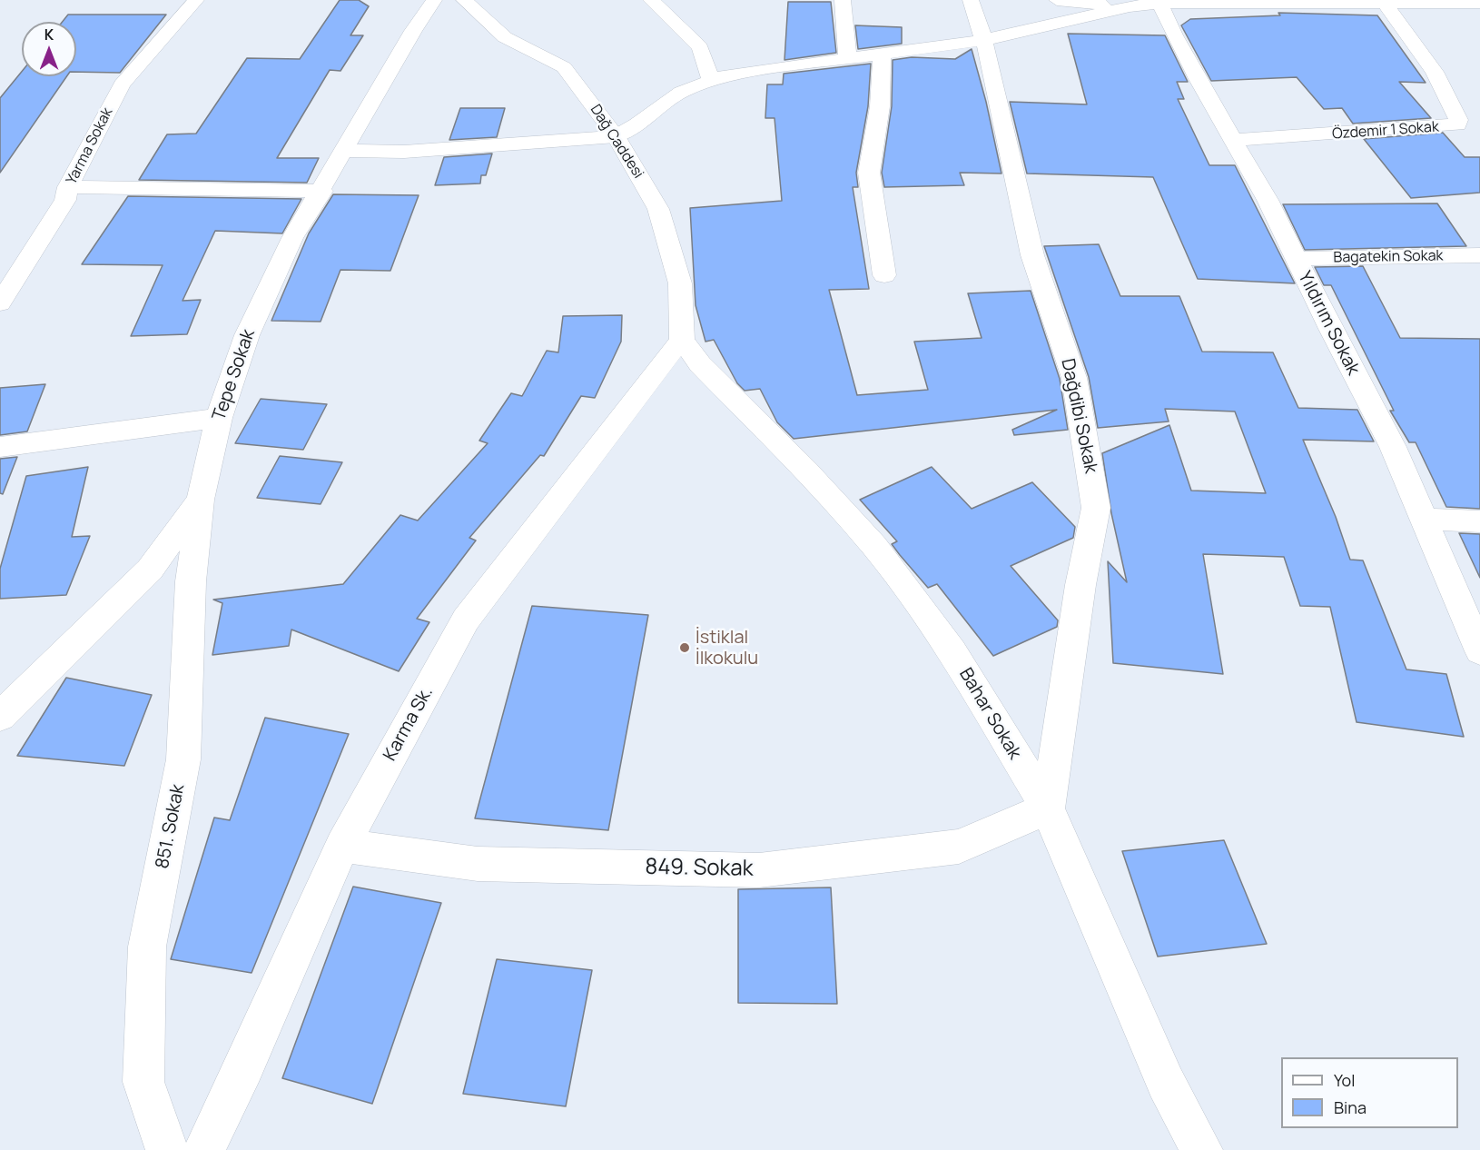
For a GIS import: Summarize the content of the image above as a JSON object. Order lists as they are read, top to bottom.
{
  "streets": {
    "street": [
      "Özdemir 1 Sokak",
      "Dağ Caddesi",
      "Yarma Sokak",
      "Bagatekin Sokak",
      "Yıldırım Sokak",
      "Tepe Sokak",
      "Dağdibi Sokak",
      "Bahar Sokak",
      "Karma Sk.",
      "851. Sokak",
      "849. Sokak"
    ]
  },
  "crossings": [
    ["Özdemir 1 Sokak", "Yıldırım Sokak"],
    ["Dağ Caddesi", "Bahar Sokak"],
    ["Dağ Caddesi", "Karma Sk."],
    ["Bagatekin Sokak", "Yıldırım Sokak"],
    ["Tepe Sokak", "851. Sokak"],
    ["Dağdibi Sokak", "Bahar Sokak"],
    ["Dağdibi Sokak", "849. Sokak"],
    ["Bahar Sokak", "Karma Sk."],
    ["Bahar Sokak", "849. Sokak"],
    ["Karma Sk.", "849. Sokak"]
  ],
  "places": ["İstiklal İlkokulu"],
  "legend": ["Yol", "Bina"],
  "north": "top"
}
